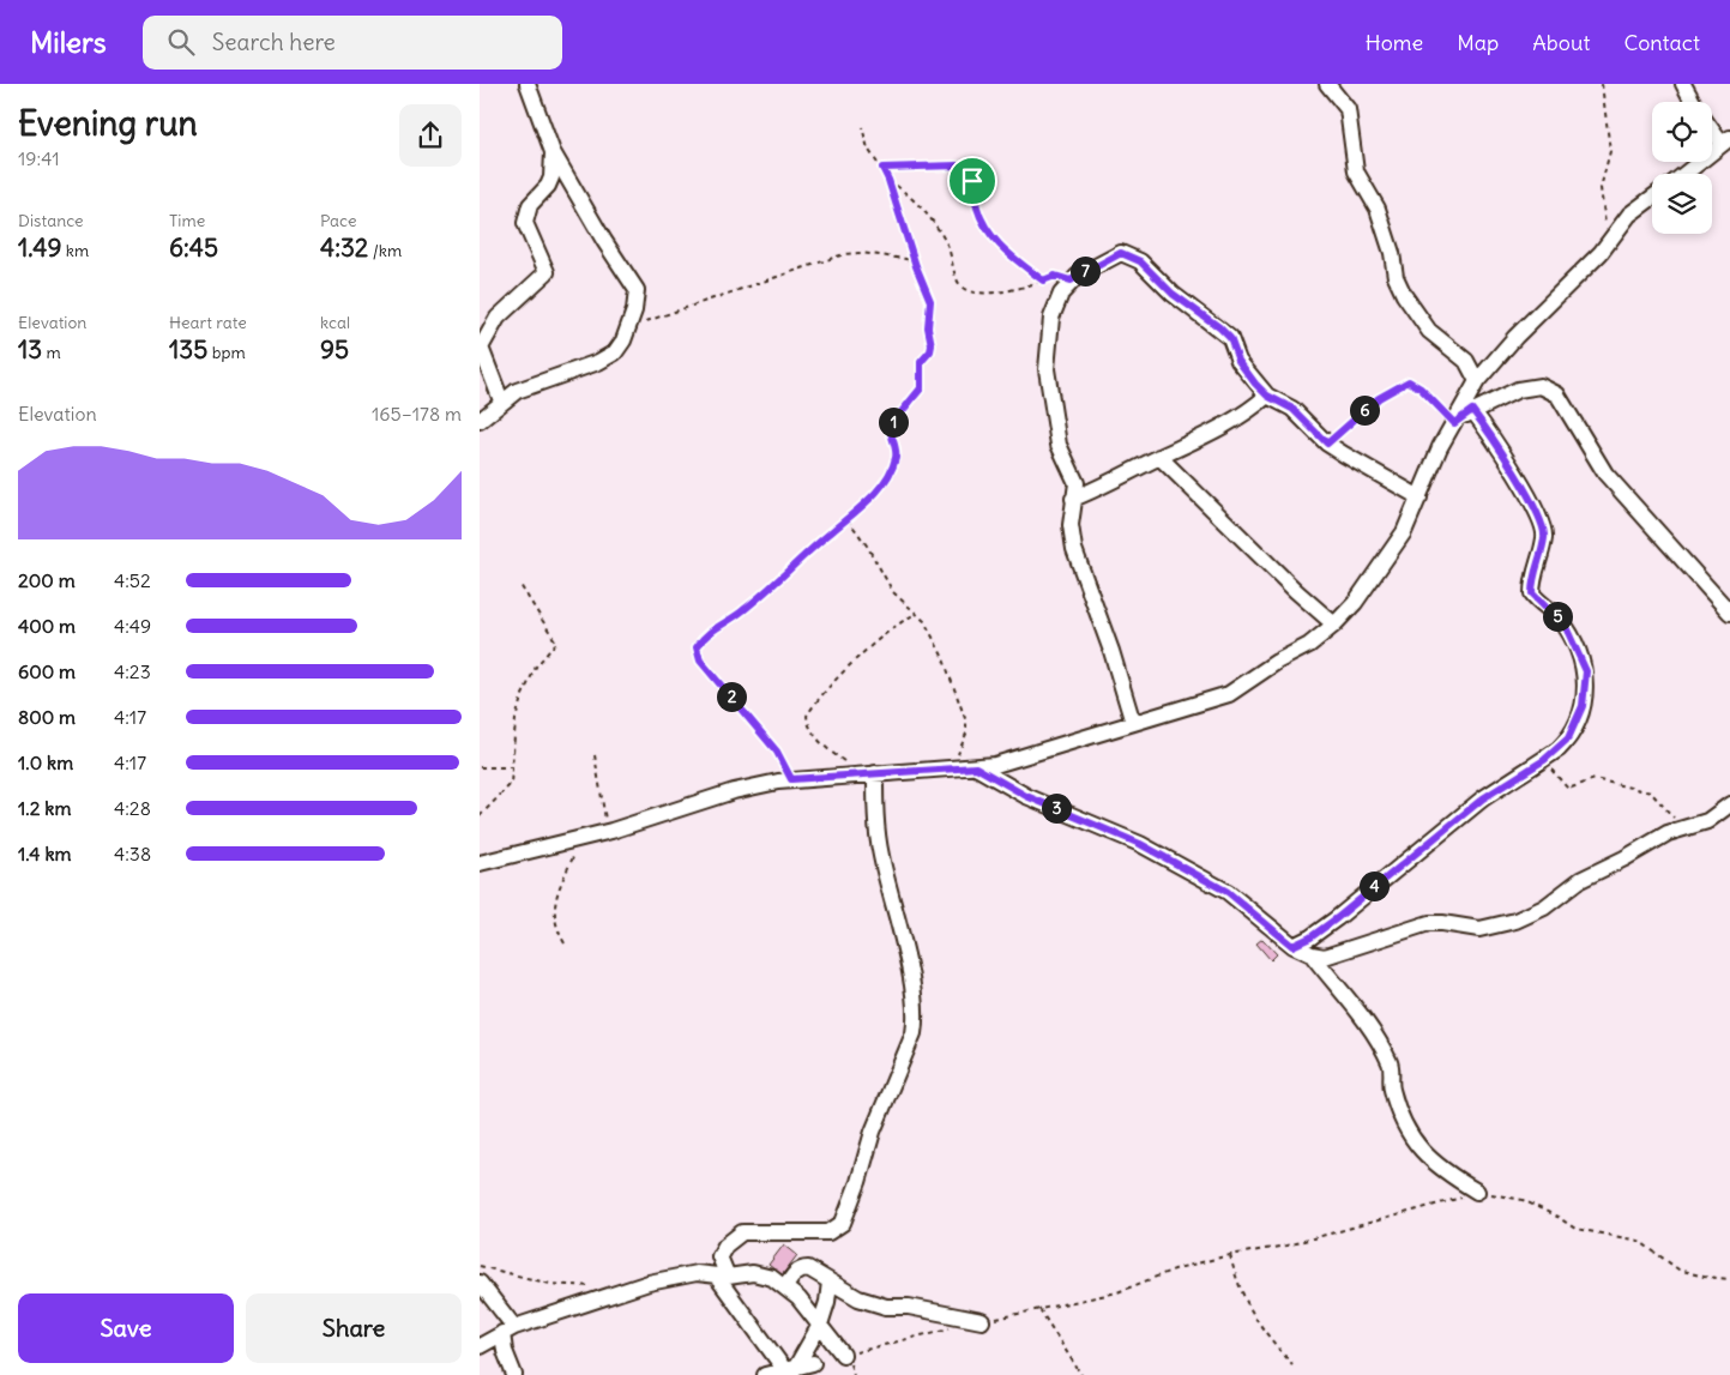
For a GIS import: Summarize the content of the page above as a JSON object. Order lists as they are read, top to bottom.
{
  "page": {
    "header": "Milers",
    "search": "Search here",
    "nav": [
      "Home",
      "Map",
      "About",
      "Contact"
    ],
    "heading": ["Evening run", "19:41"],
    "stats": [
      ["Distance", "1.49 km"],
      ["Time", "6:45"],
      ["Pace", "4:32 /km"],
      ["Elevation", "13 m"],
      ["Heart rate", "135 bpm"],
      ["kcal", "95"]
    ],
    "pins": [
      "7",
      "6",
      "1",
      "5",
      "2",
      "3",
      "4"
    ],
    "chart": ["Elevation", "165–178 m"],
    "list": [
      {
        "name": "200 m",
        "note": "4:52"
      },
      {
        "name": "400 m",
        "note": "4:49"
      },
      {
        "name": "600 m",
        "note": "4:23"
      },
      {
        "name": "800 m",
        "note": "4:17"
      },
      {
        "name": "1.0 km",
        "note": "4:17"
      },
      {
        "name": "1.2 km",
        "note": "4:28"
      },
      {
        "name": "1.4 km",
        "note": "4:38"
      }
    ],
    "buttons": ["Save", "Share"]
  }
}
